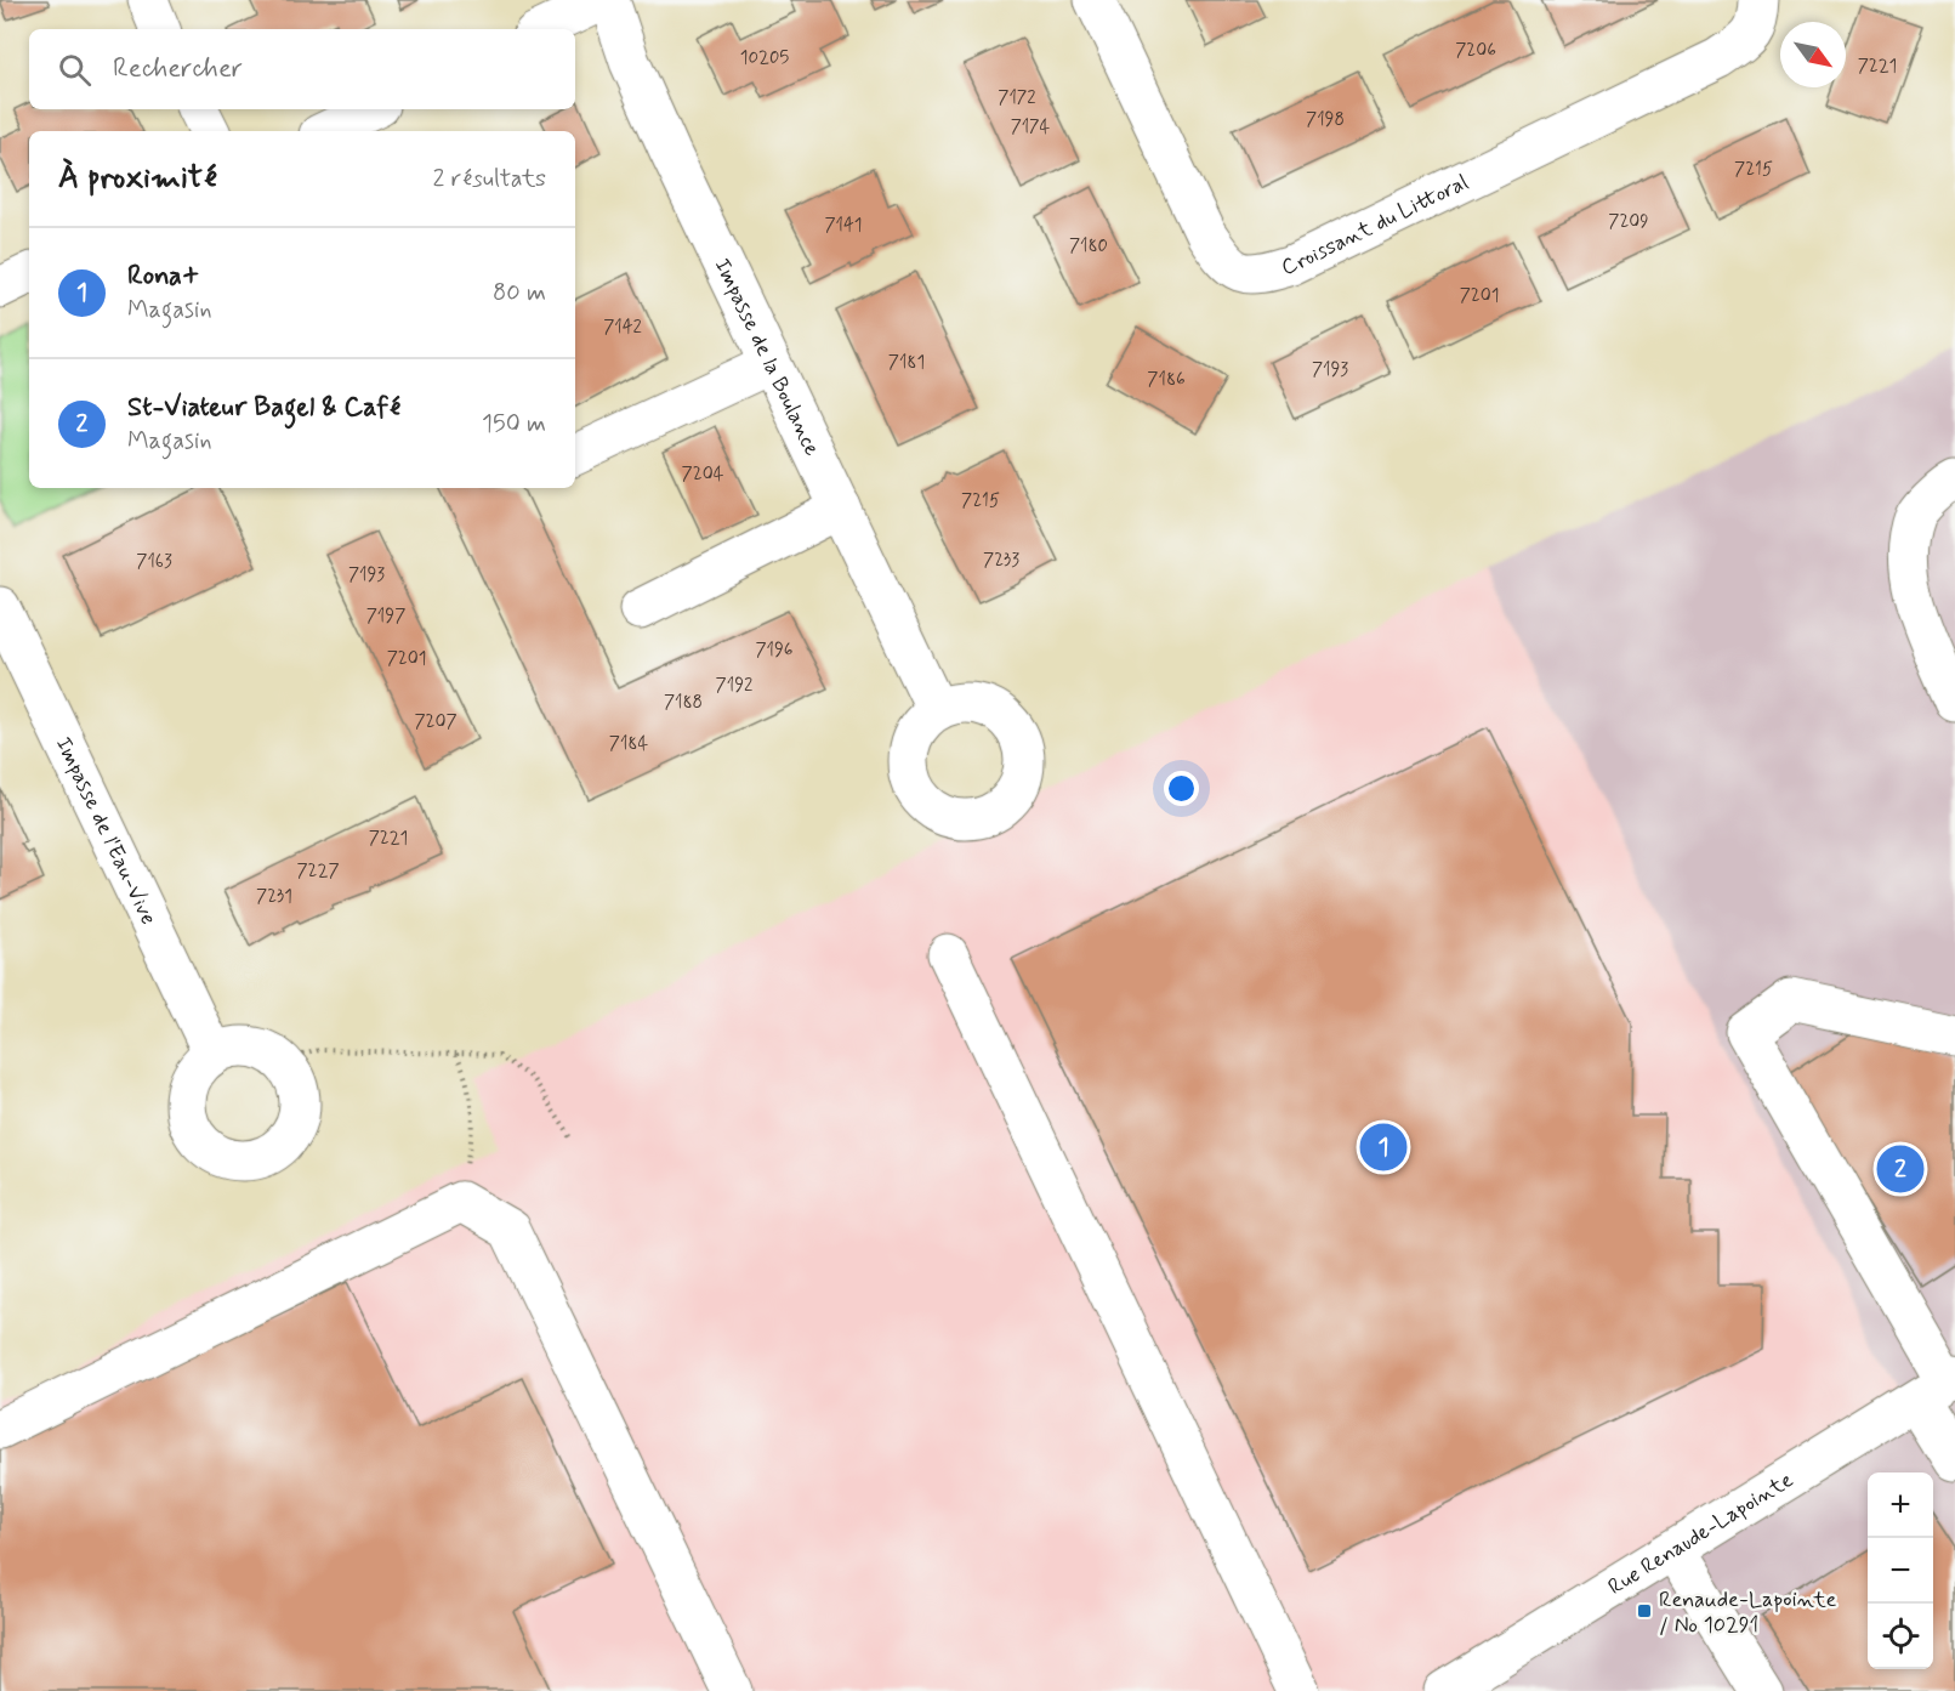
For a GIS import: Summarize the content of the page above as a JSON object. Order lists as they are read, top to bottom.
{
  "streets": {
    "street": [
      "Croissant du Littoral",
      "Impasse de la Boulance",
      "Impasse de l'Eau-Vive",
      "Rue Renaude-Lapointe"
    ]
  },
  "places": {
    "transit": ["Renaude-Lapointe / No 10291"]
  },
  "house_numbers": [
    "7206",
    "10205",
    "7221",
    "7172",
    "7198",
    "7174",
    "7215",
    "7209",
    "7141",
    "7180",
    "7201",
    "7142",
    "7181",
    "7193",
    "7186",
    "7204",
    "7215",
    "7233",
    "7163",
    "7193",
    "7197",
    "7196",
    "7201",
    "7192",
    "7188",
    "7207",
    "7184",
    "7221",
    "7227",
    "7231"
  ],
  "north": "bottom right",
  "page": {
    "search": "Rechercher",
    "heading": ["À proximité", "2 résultats"],
    "list": [
      {
        "mark": "1",
        "name": "Rona+",
        "note": "Magasin",
        "value": "80 m"
      },
      {
        "mark": "2",
        "name": "St-Viateur Bagel & Café",
        "note": "Magasin",
        "value": "150 m"
      }
    ],
    "pins": ["1", "2"],
    "map_buttons": ["+", "−"]
  }
}
